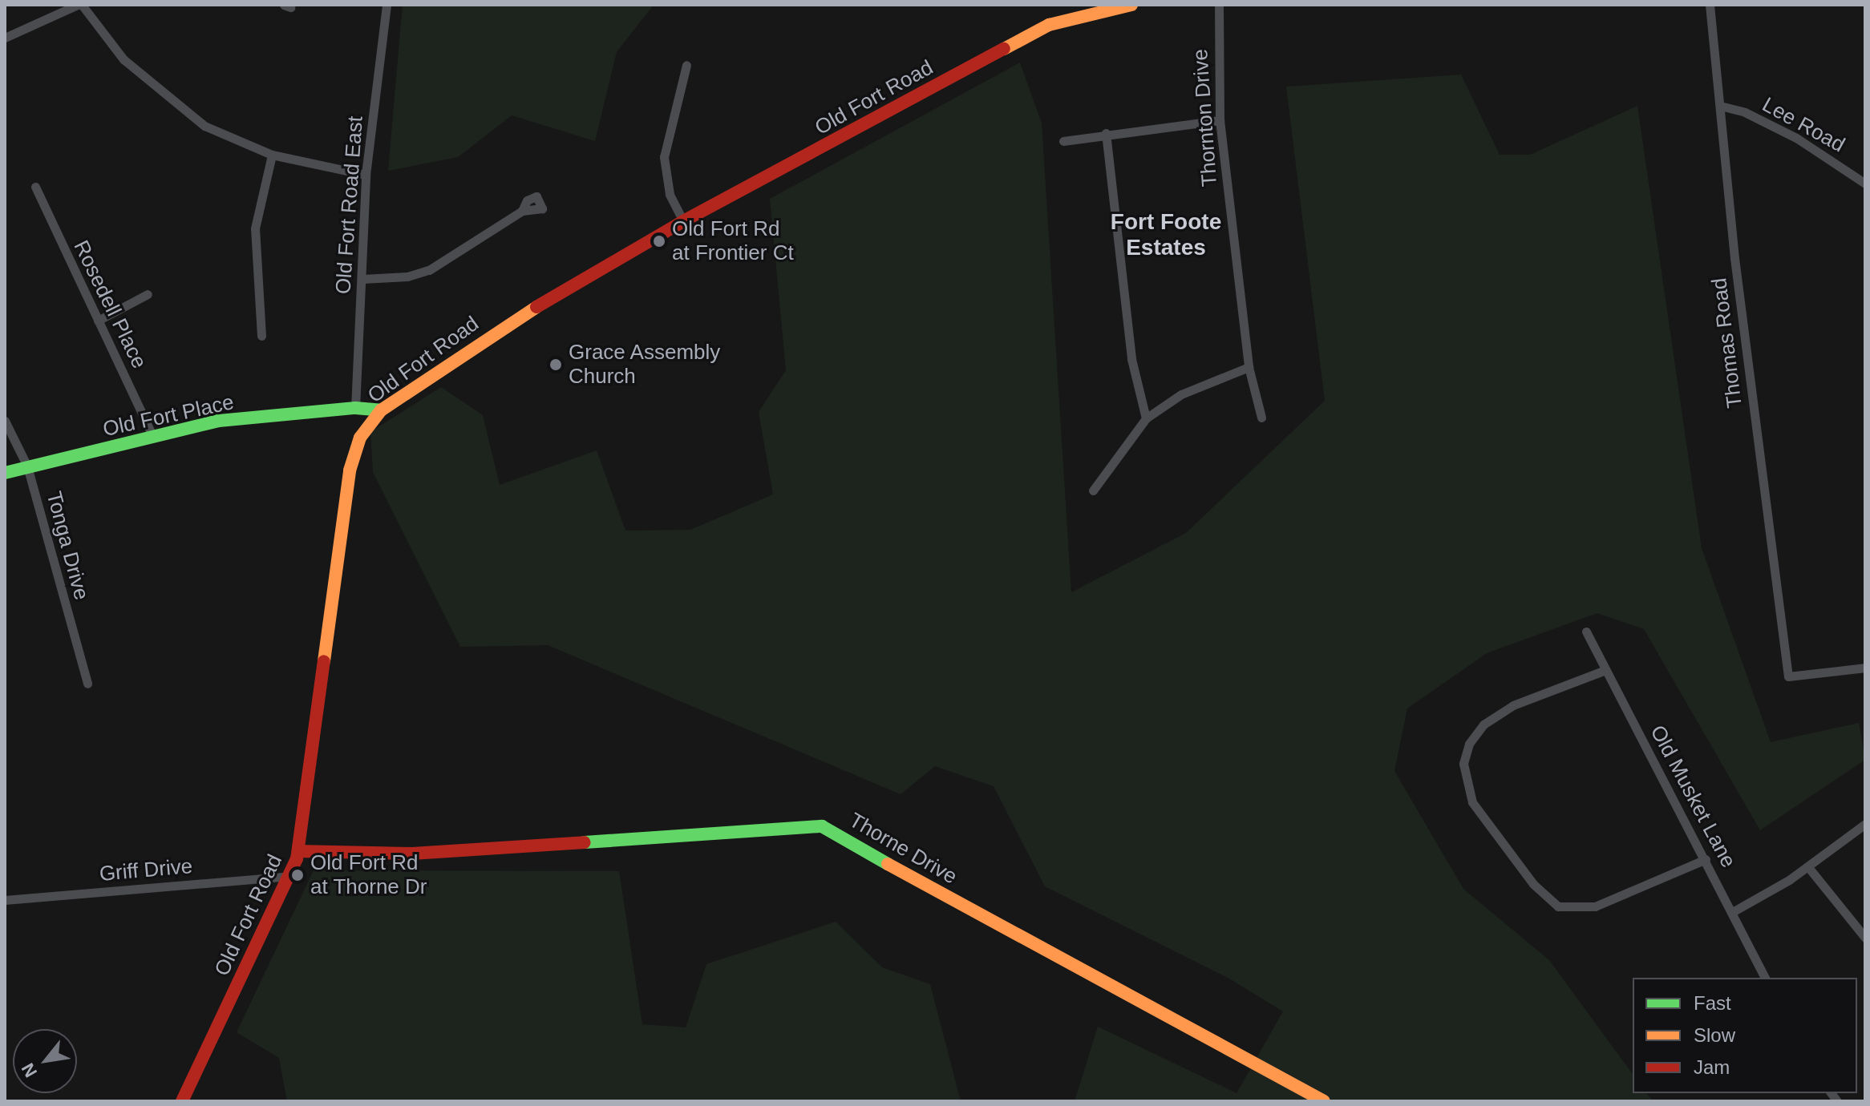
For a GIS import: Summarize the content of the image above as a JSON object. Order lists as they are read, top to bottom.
{
  "streets": {
    "main road": ["Old Fort Road", "Old Fort Place", "Thorne Drive"],
    "street": [
      "Thornton Drive",
      "Lee Road",
      "Old Fort Road East",
      "Rosedell Place",
      "Thomas Road",
      "Tonga Drive",
      "Old Musket Lane",
      "Griff Drive"
    ]
  },
  "crossings": [
    ["Old Fort Road", "Old Fort Place"],
    ["Old Fort Road", "Thorne Drive"],
    ["Old Fort Road", "Griff Drive"],
    ["Lee Road", "Thomas Road"],
    ["Old Fort Road East", "Old Fort Place"],
    ["Rosedell Place", "Old Fort Place"],
    ["Old Fort Place", "Tonga Drive"]
  ],
  "districts": ["Fort Foote Estates"],
  "places": ["Old Fort Rd at Frontier Ct", "Grace Assembly Church", "Old Fort Rd at Thorne Dr"],
  "legend": ["Fast", "Slow", "Jam"],
  "north": "bottom left"
}
